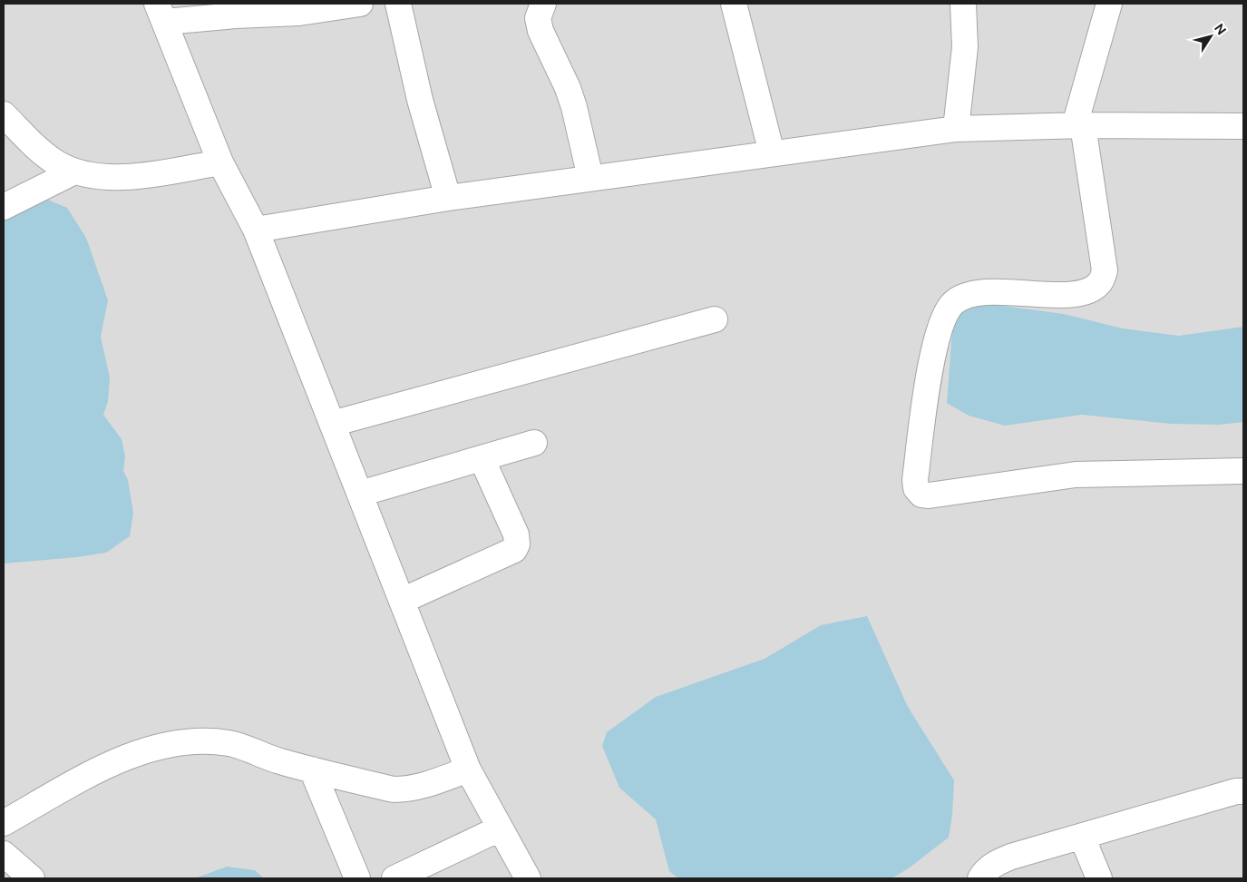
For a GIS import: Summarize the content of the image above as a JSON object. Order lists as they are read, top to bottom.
{
  "north": "top right"
}
